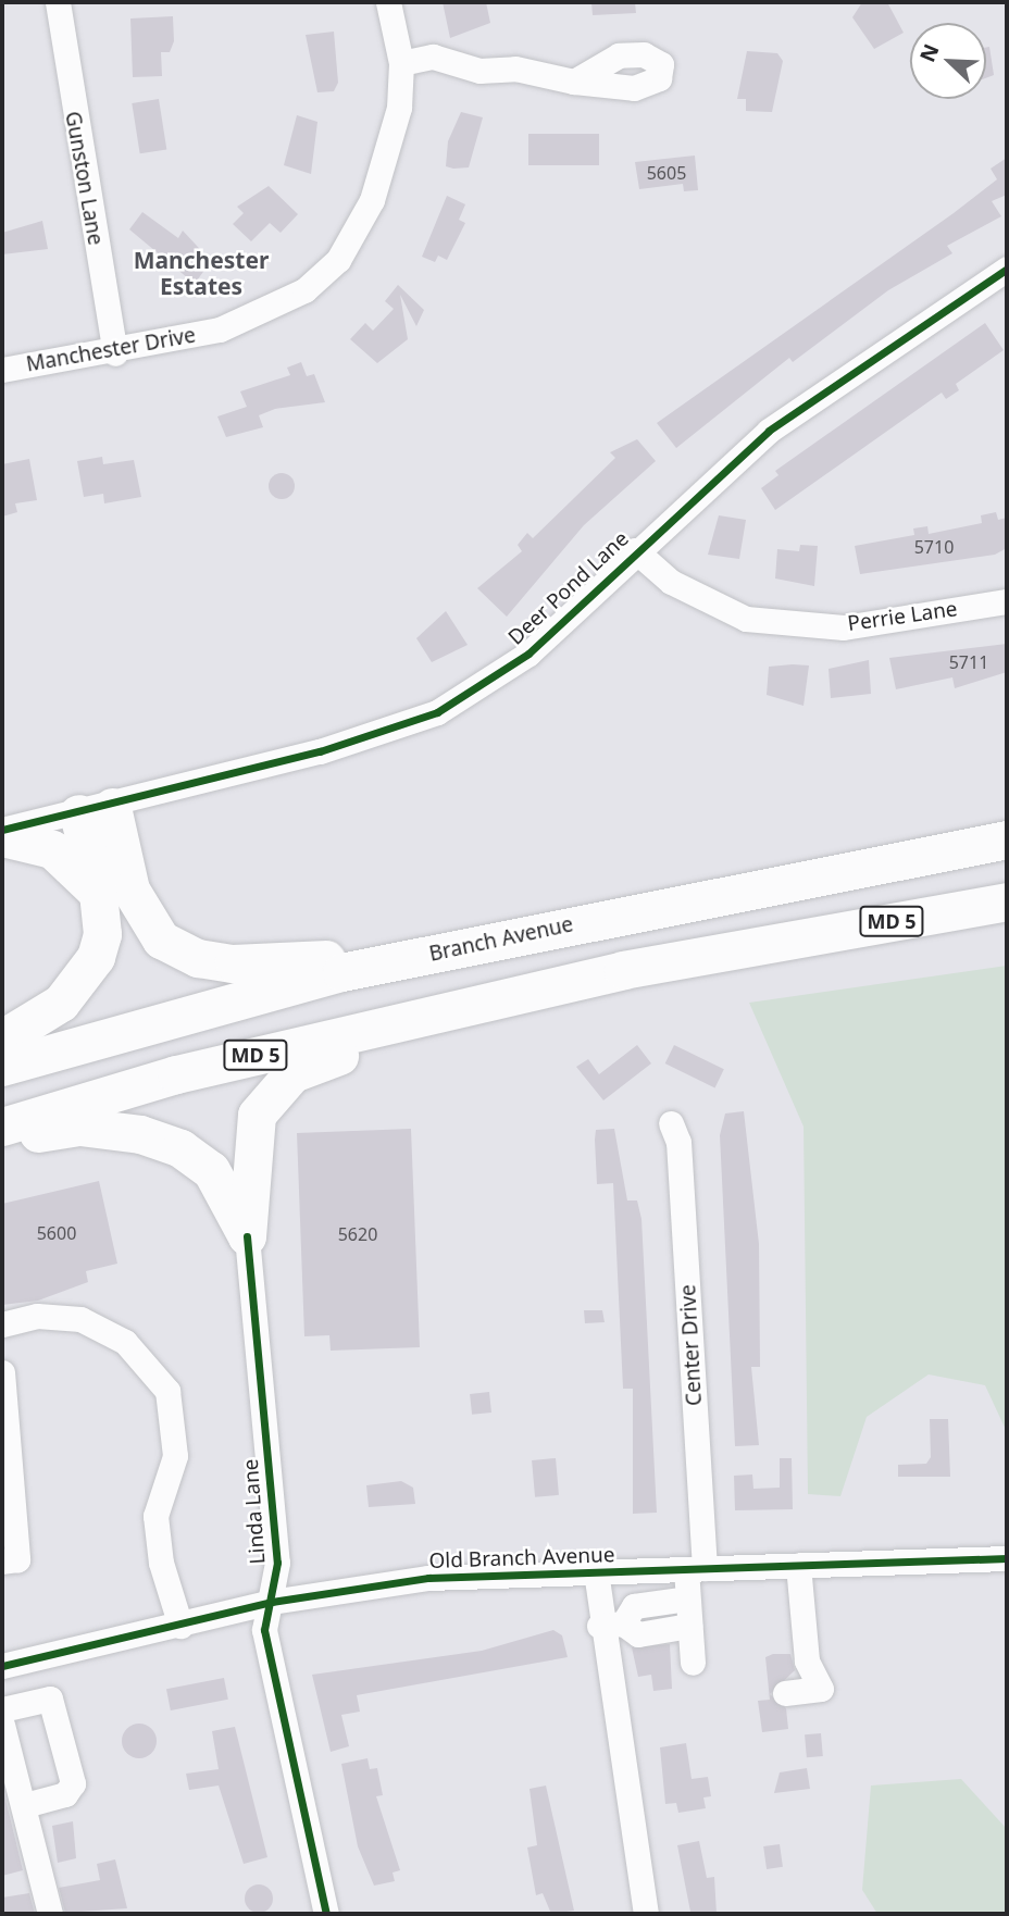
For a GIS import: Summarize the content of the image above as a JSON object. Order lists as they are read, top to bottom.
{
  "streets": {
    "highway": ["MD 5", "Branch Avenue"],
    "street": [
      "Gunston Lane",
      "Manchester Drive",
      "Deer Pond Lane",
      "Perrie Lane",
      "Center Drive",
      "Linda Lane",
      "Old Branch Avenue"
    ]
  },
  "crossings": [
    ["Gunston Lane", "Manchester Drive"],
    ["Deer Pond Lane", "Perrie Lane"],
    ["Center Drive", "Old Branch Avenue"],
    ["Linda Lane", "Old Branch Avenue"]
  ],
  "districts": ["Manchester Estates"],
  "house_numbers": [
    "5605",
    "5710",
    "5711",
    "5600",
    "5620"
  ],
  "north": "top left"
}
